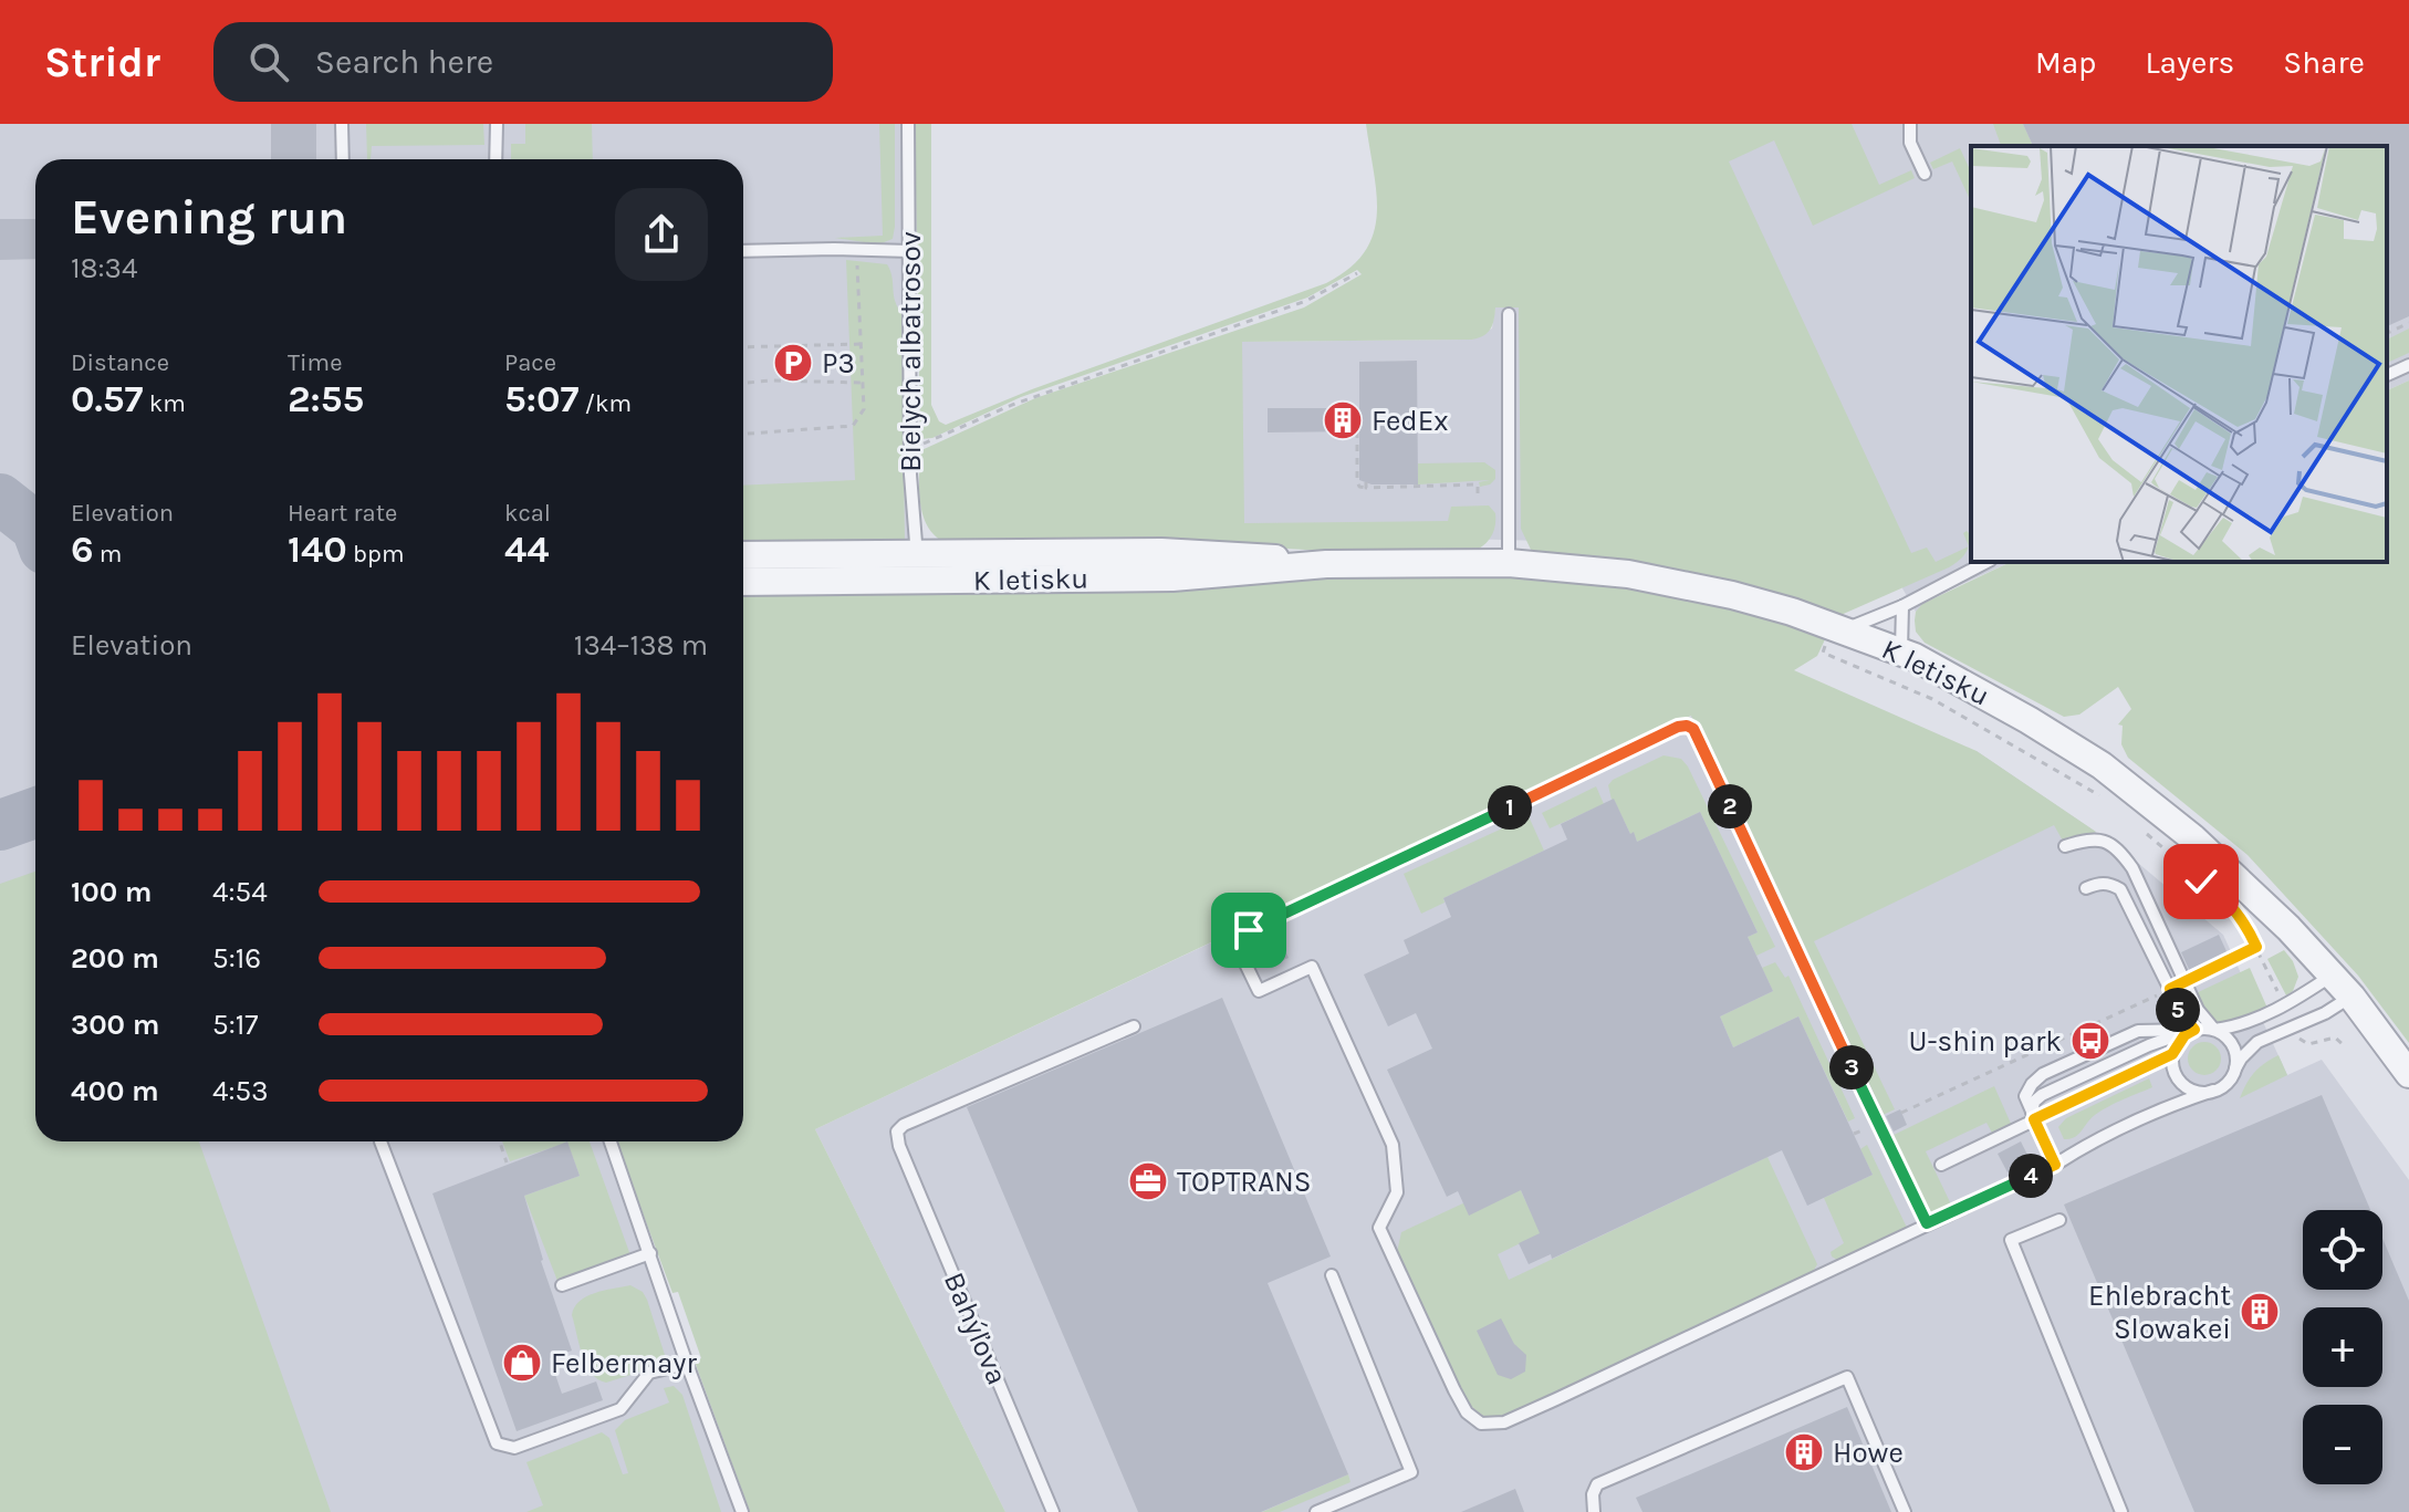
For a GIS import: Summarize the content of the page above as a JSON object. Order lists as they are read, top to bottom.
{
  "streets": {
    "street": ["K letisku"],
    "lane": ["Bielych albatrosov", "Bahýľova"]
  },
  "crossings": [
    ["Bielych albatrosov", "K letisku"]
  ],
  "places": {
    "parking": ["P3"],
    "building": ["FedEx", "Ehlebracht Slowakei", "Howe"],
    "bus stop": ["U-shin park"],
    "office": ["TOPTRANS"],
    "shop": ["Felbermayr"]
  },
  "page": {
    "header": "Stridr",
    "search": "Search here",
    "nav": ["Map", "Layers", "Share"],
    "heading": ["Evening run", "18:34"],
    "stats": [
      ["Distance", "0.57 km"],
      ["Time", "2:55"],
      ["Pace", "5:07 /km"],
      ["Elevation", "6 m"],
      ["Heart rate", "140 bpm"],
      ["kcal", "44"]
    ],
    "chart": ["Elevation", "134–138 m"],
    "pins": [
      "2",
      "1",
      "5",
      "3",
      "4"
    ],
    "list": [
      {
        "name": "100 m",
        "note": "4:54"
      },
      {
        "name": "200 m",
        "note": "5:16"
      },
      {
        "name": "300 m",
        "note": "5:17"
      },
      {
        "name": "400 m",
        "note": "4:53"
      }
    ],
    "map_buttons": ["+", "−"]
  }
}
